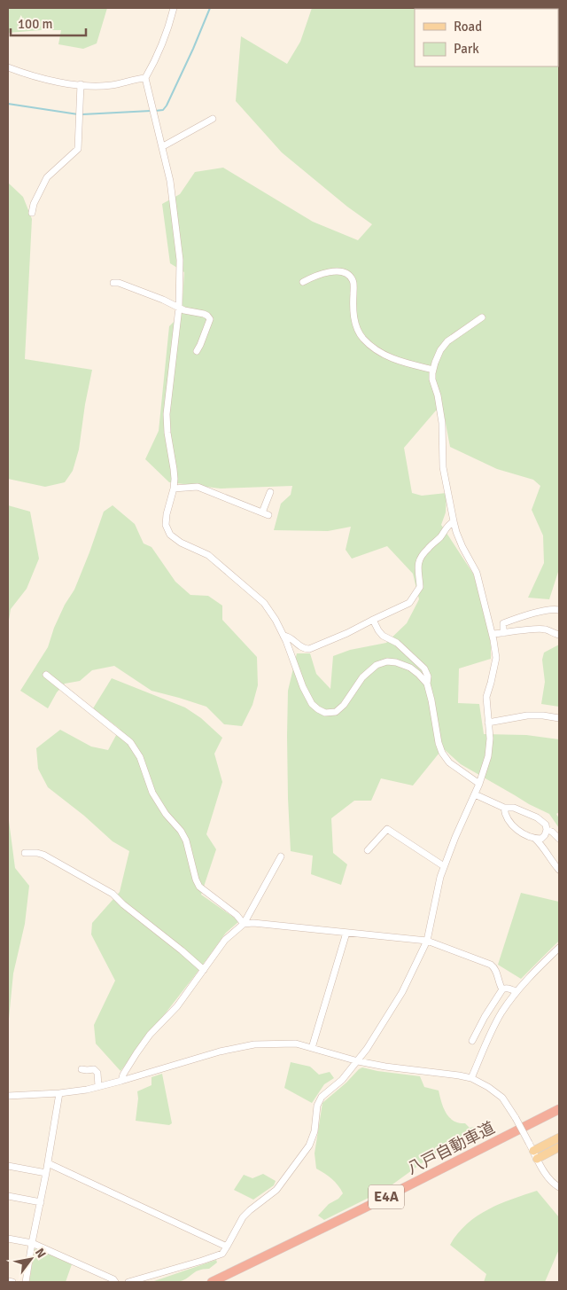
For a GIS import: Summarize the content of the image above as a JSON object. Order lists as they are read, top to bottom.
{
  "streets": {
    "highway": ["八戸自動車道", "E4A"]
  },
  "legend": ["Road", "Park"],
  "scale_bar": "100 m",
  "north": "top right"
}
